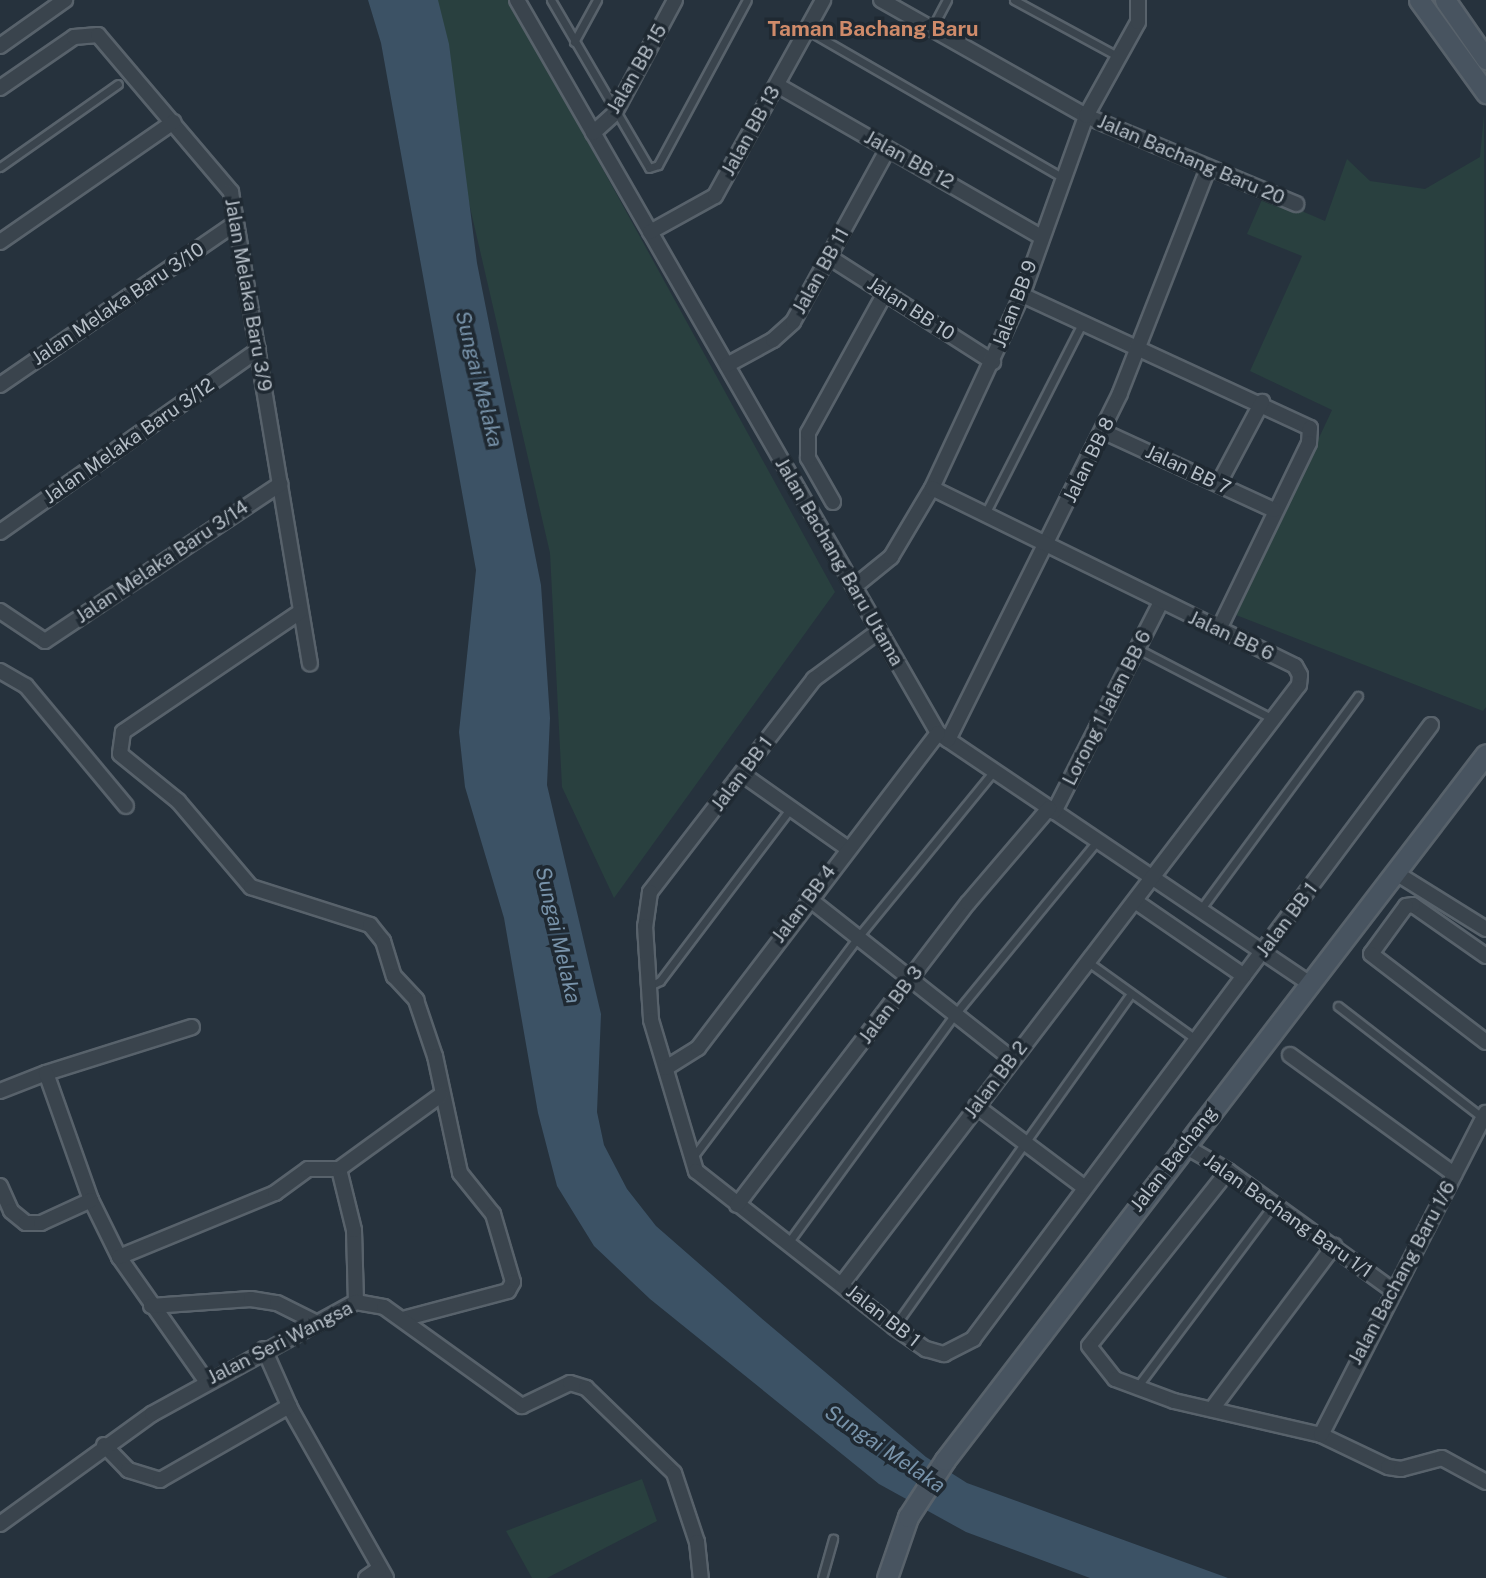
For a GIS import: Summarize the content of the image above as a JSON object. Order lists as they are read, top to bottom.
{
  "streets": {
    "street": [
      "Jalan BB 15",
      "Jalan BB 13",
      "Jalan BB 12",
      "Jalan Bachang Baru 20",
      "Jalan BB 11",
      "Jalan Melaka Baru 3/9",
      "Jalan Melaka Baru 3/10",
      "Jalan BB 9",
      "Jalan BB 10",
      "Jalan Melaka Baru 3/12",
      "Jalan BB 8",
      "Jalan BB 7",
      "Jalan Melaka Baru 3/14",
      "Jalan Bachang Baru Utama",
      "Jalan BB 6",
      "Lorong 1 Jalan BB 6",
      "Jalan BB 1",
      "Jalan BB 4",
      "Jalan BB 3",
      "Jalan BB 2",
      "Jalan Bachang",
      "Jalan Bachang Baru 1/1",
      "Jalan Bachang Baru 1/6",
      "Jalan Seri Wangsa"
    ]
  },
  "crossings": [
    ["Jalan BB 15", "Jalan Bachang Baru Utama"],
    ["Jalan BB 13", "Jalan BB 12"],
    ["Jalan BB 13", "Jalan Bachang Baru Utama"],
    ["Jalan BB 12", "Jalan BB 11"],
    ["Jalan BB 12", "Jalan BB 9"],
    ["Jalan Bachang Baru 20", "Jalan BB 9"],
    ["Jalan Bachang Baru 20", "Jalan BB 8"],
    ["Jalan BB 11", "Jalan BB 10"],
    ["Jalan BB 11", "Jalan Bachang Baru Utama"],
    ["Jalan Melaka Baru 3/9", "Jalan Melaka Baru 3/10"],
    ["Jalan Melaka Baru 3/9", "Jalan Melaka Baru 3/12"],
    ["Jalan Melaka Baru 3/9", "Jalan Melaka Baru 3/14"],
    ["Jalan BB 9", "Jalan BB 10"],
    ["Jalan BB 9", "Jalan Bachang Baru Utama"],
    ["Jalan BB 9", "Jalan BB 6"],
    ["Jalan BB 8", "Jalan BB 7"],
    ["Jalan BB 8", "Jalan Bachang Baru Utama"],
    ["Jalan BB 8", "Jalan BB 6"],
    ["Jalan BB 8", "Jalan BB 4"],
    ["Jalan Bachang Baru Utama", "Jalan BB 6"],
    ["Jalan Bachang Baru Utama", "Lorong 1 Jalan BB 6"],
    ["Jalan Bachang Baru Utama", "Jalan BB 1"],
    ["Jalan Bachang Baru Utama", "Jalan BB 4"],
    ["Jalan Bachang Baru Utama", "Jalan BB 3"],
    ["Jalan Bachang Baru Utama", "Jalan BB 2"],
    ["Jalan Bachang Baru Utama", "Jalan Bachang"],
    ["Jalan BB 6", "Lorong 1 Jalan BB 6"],
    ["Jalan BB 6", "Jalan BB 2"],
    ["Lorong 1 Jalan BB 6", "Jalan BB 3"],
    ["Jalan BB 1", "Jalan BB 4"],
    ["Jalan BB 1", "Jalan BB 3"],
    ["Jalan BB 1", "Jalan BB 2"],
    ["Jalan Bachang", "Jalan Bachang Baru 1/1"],
    ["Jalan Bachang Baru 1/1", "Jalan Bachang Baru 1/6"]
  ],
  "districts": ["Taman Bachang Baru"],
  "water": ["Sungai Melaka"]
}
